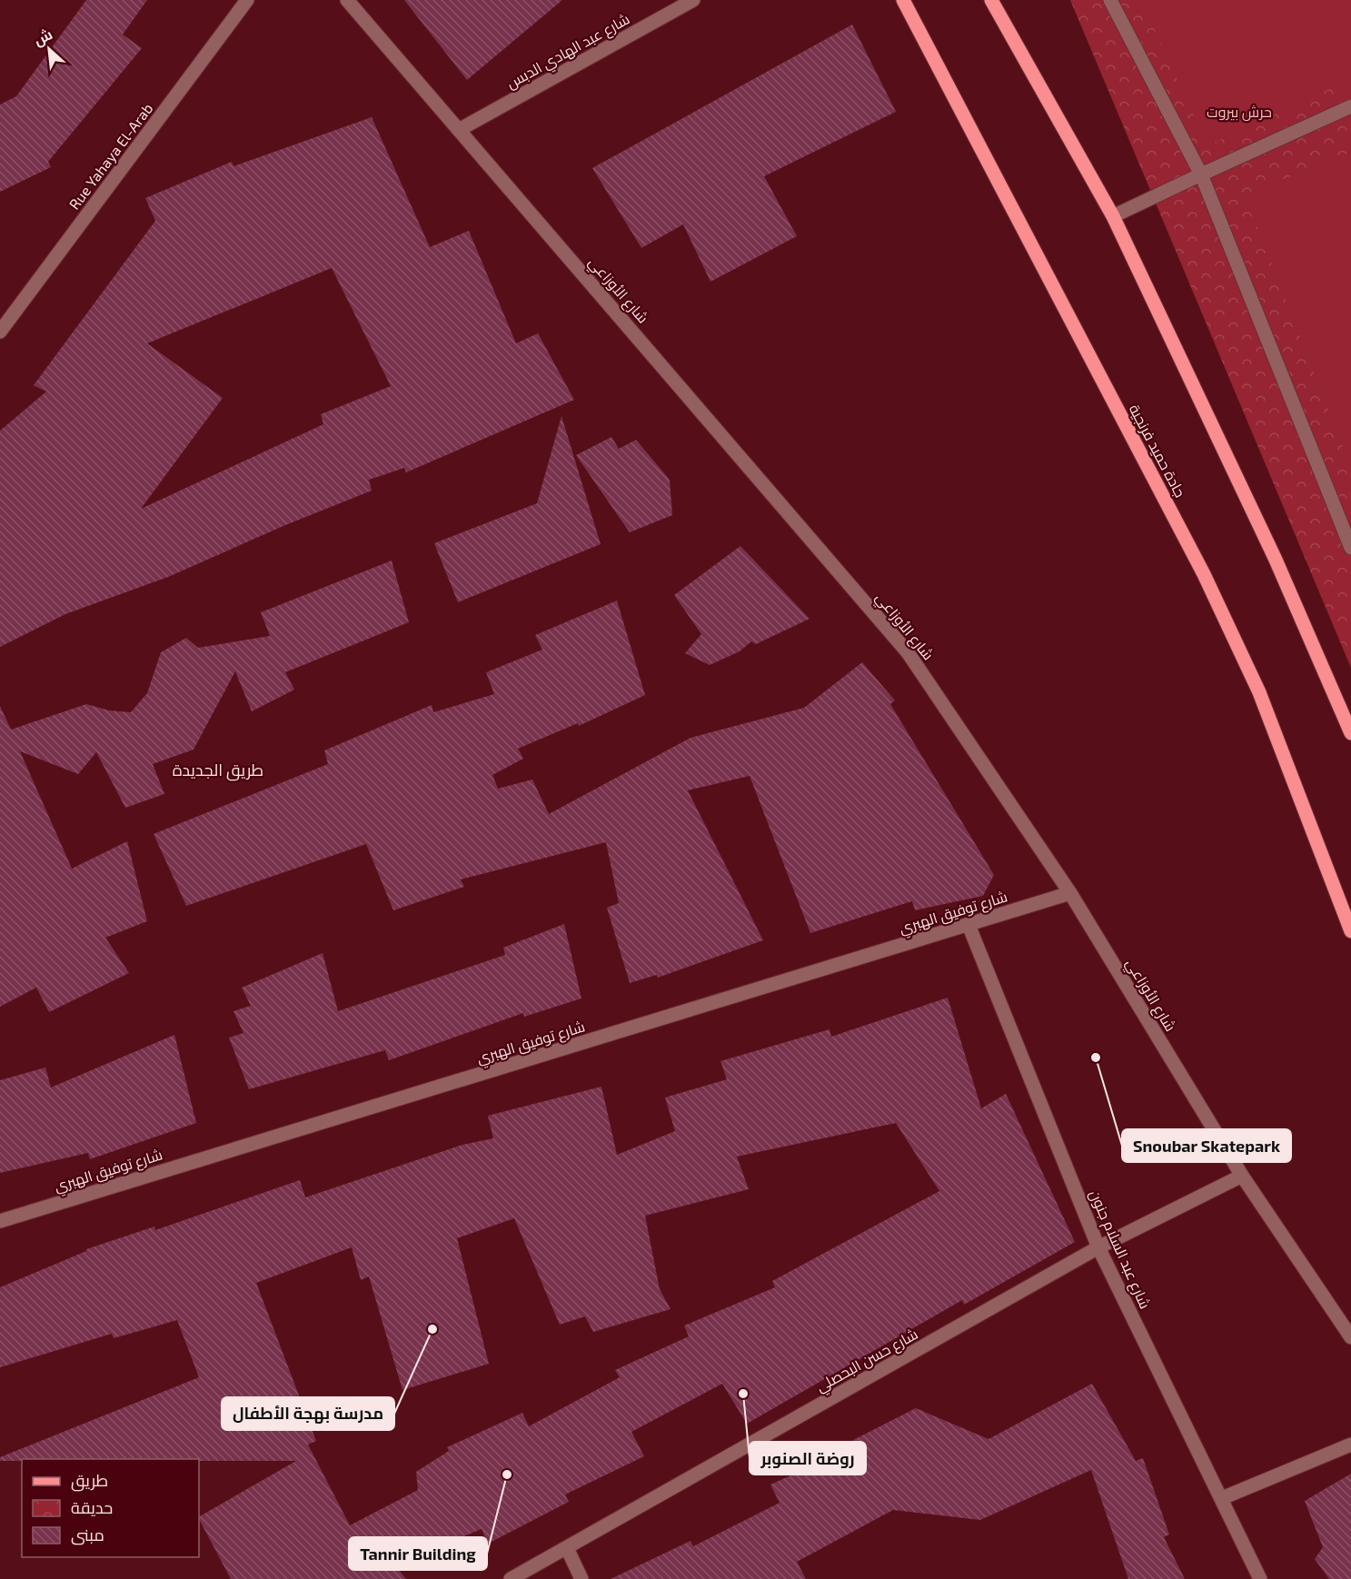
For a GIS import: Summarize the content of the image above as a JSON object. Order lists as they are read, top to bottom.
{
  "streets": {
    "main road": ["جادة حميد فرنجية"],
    "street": [
      "شارع عبد الهادي الدبس",
      "Rue Yahaya El-Arab",
      "شارع الأوزاعي",
      "شارع توفيق الهبري",
      "شارع عبد السلام جنون",
      "شارع حسن البحصلي"
    ]
  },
  "crossings": [
    ["شارع عبد الهادي الدبس", "شارع الأوزاعي"],
    ["شارع الأوزاعي", "شارع توفيق الهبري"],
    ["شارع الأوزاعي", "شارع حسن البحصلي"],
    ["شارع توفيق الهبري", "شارع عبد السلام جنون"],
    ["شارع عبد السلام جنون", "شارع حسن البحصلي"]
  ],
  "districts": ["طريق الجديدة"],
  "parks": ["حرش بيروت"],
  "places": [
    "Snoubar Skatepark",
    "مدرسة بهجة الأطفال",
    "روضة الصنوبر",
    "Tannir Building"
  ],
  "legend": ["طريق", "حديقة", "مبنى"],
  "north": "top left"
}
